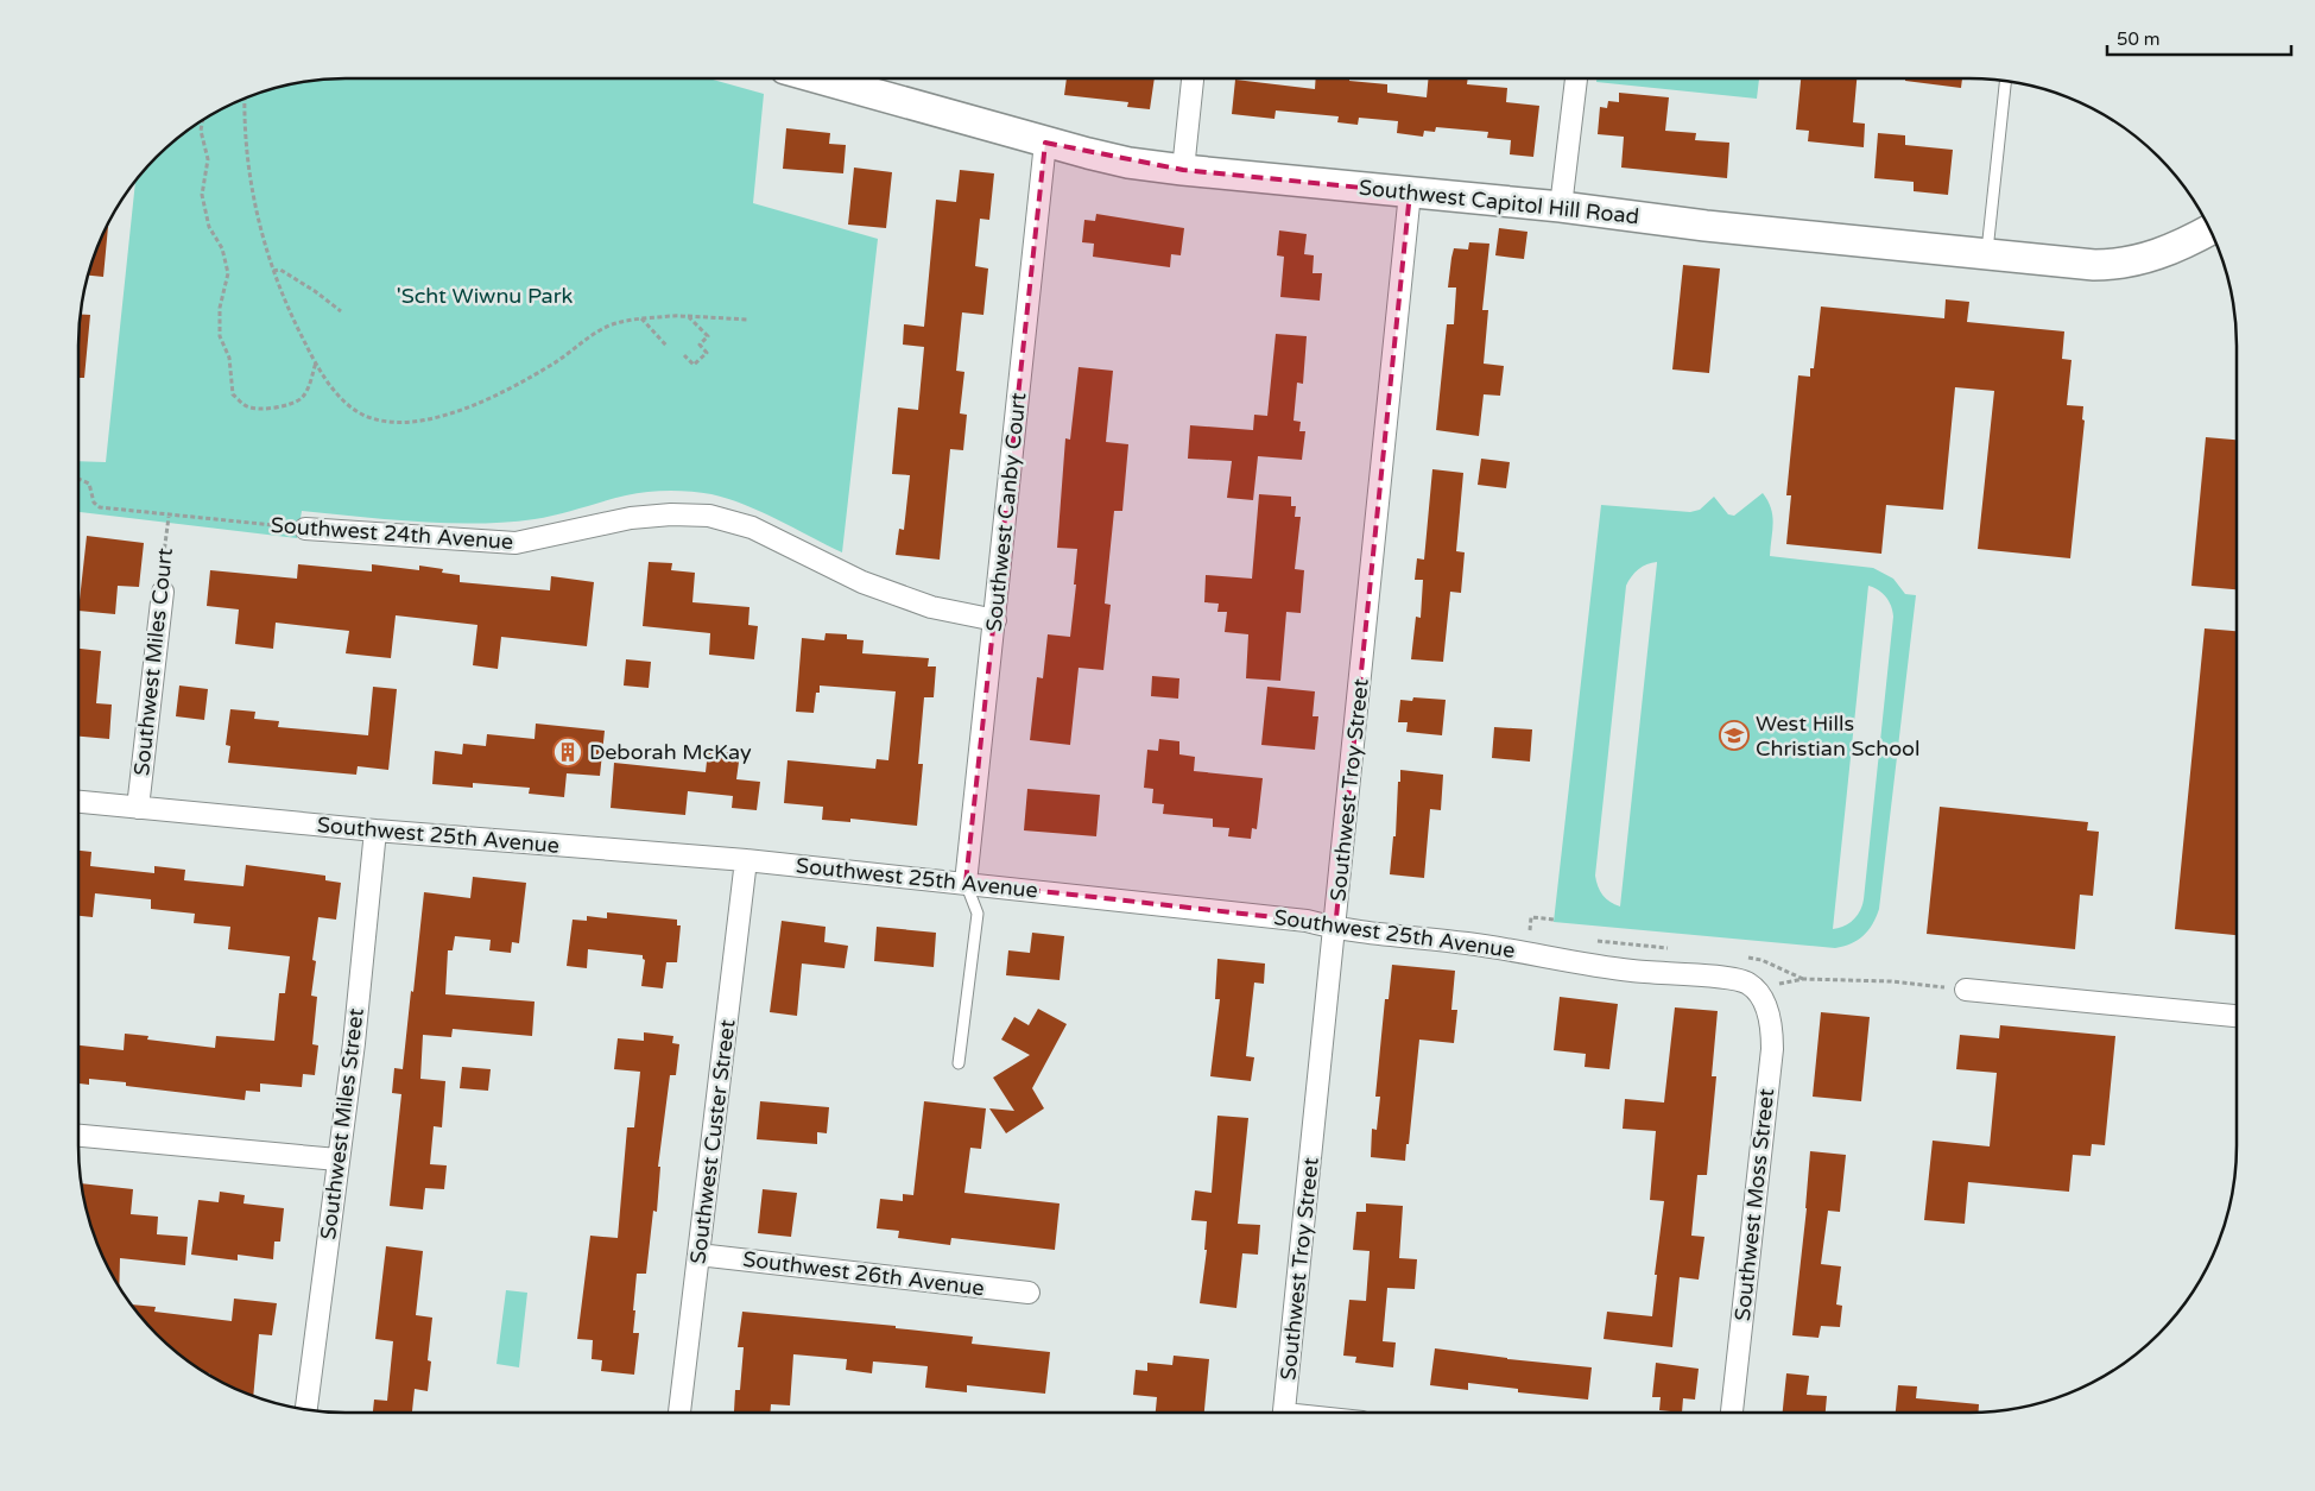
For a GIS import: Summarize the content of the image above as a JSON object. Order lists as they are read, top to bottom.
{
  "streets": {
    "street": [
      "Southwest Capitol Hill Road",
      "Southwest Canby Court",
      "Southwest 24th Avenue",
      "Southwest Miles Court",
      "Southwest Troy Street",
      "Southwest 25th Avenue",
      "Southwest Miles Street",
      "Southwest Custer Street",
      "Southwest Moss Street",
      "Southwest 26th Avenue"
    ]
  },
  "crossings": [
    ["Southwest Capitol Hill Road", "Southwest Canby Court"],
    ["Southwest Capitol Hill Road", "Southwest Troy Street"],
    ["Southwest Canby Court", "Southwest 24th Avenue"],
    ["Southwest Canby Court", "Southwest 25th Avenue"],
    ["Southwest 24th Avenue", "Southwest Miles Court"],
    ["Southwest Miles Court", "Southwest 25th Avenue"],
    ["Southwest Troy Street", "Southwest 25th Avenue"],
    ["Southwest 25th Avenue", "Southwest Miles Street"],
    ["Southwest 25th Avenue", "Southwest Custer Street"],
    ["Southwest 25th Avenue", "Southwest Moss Street"],
    ["Southwest Custer Street", "Southwest 26th Avenue"]
  ],
  "parks": ["'Scht Wiwnu Park"],
  "places": {
    "school or university": ["West Hills Christian School"],
    "building": ["Deborah McKay"]
  },
  "scale_bar": "50 m"
}
